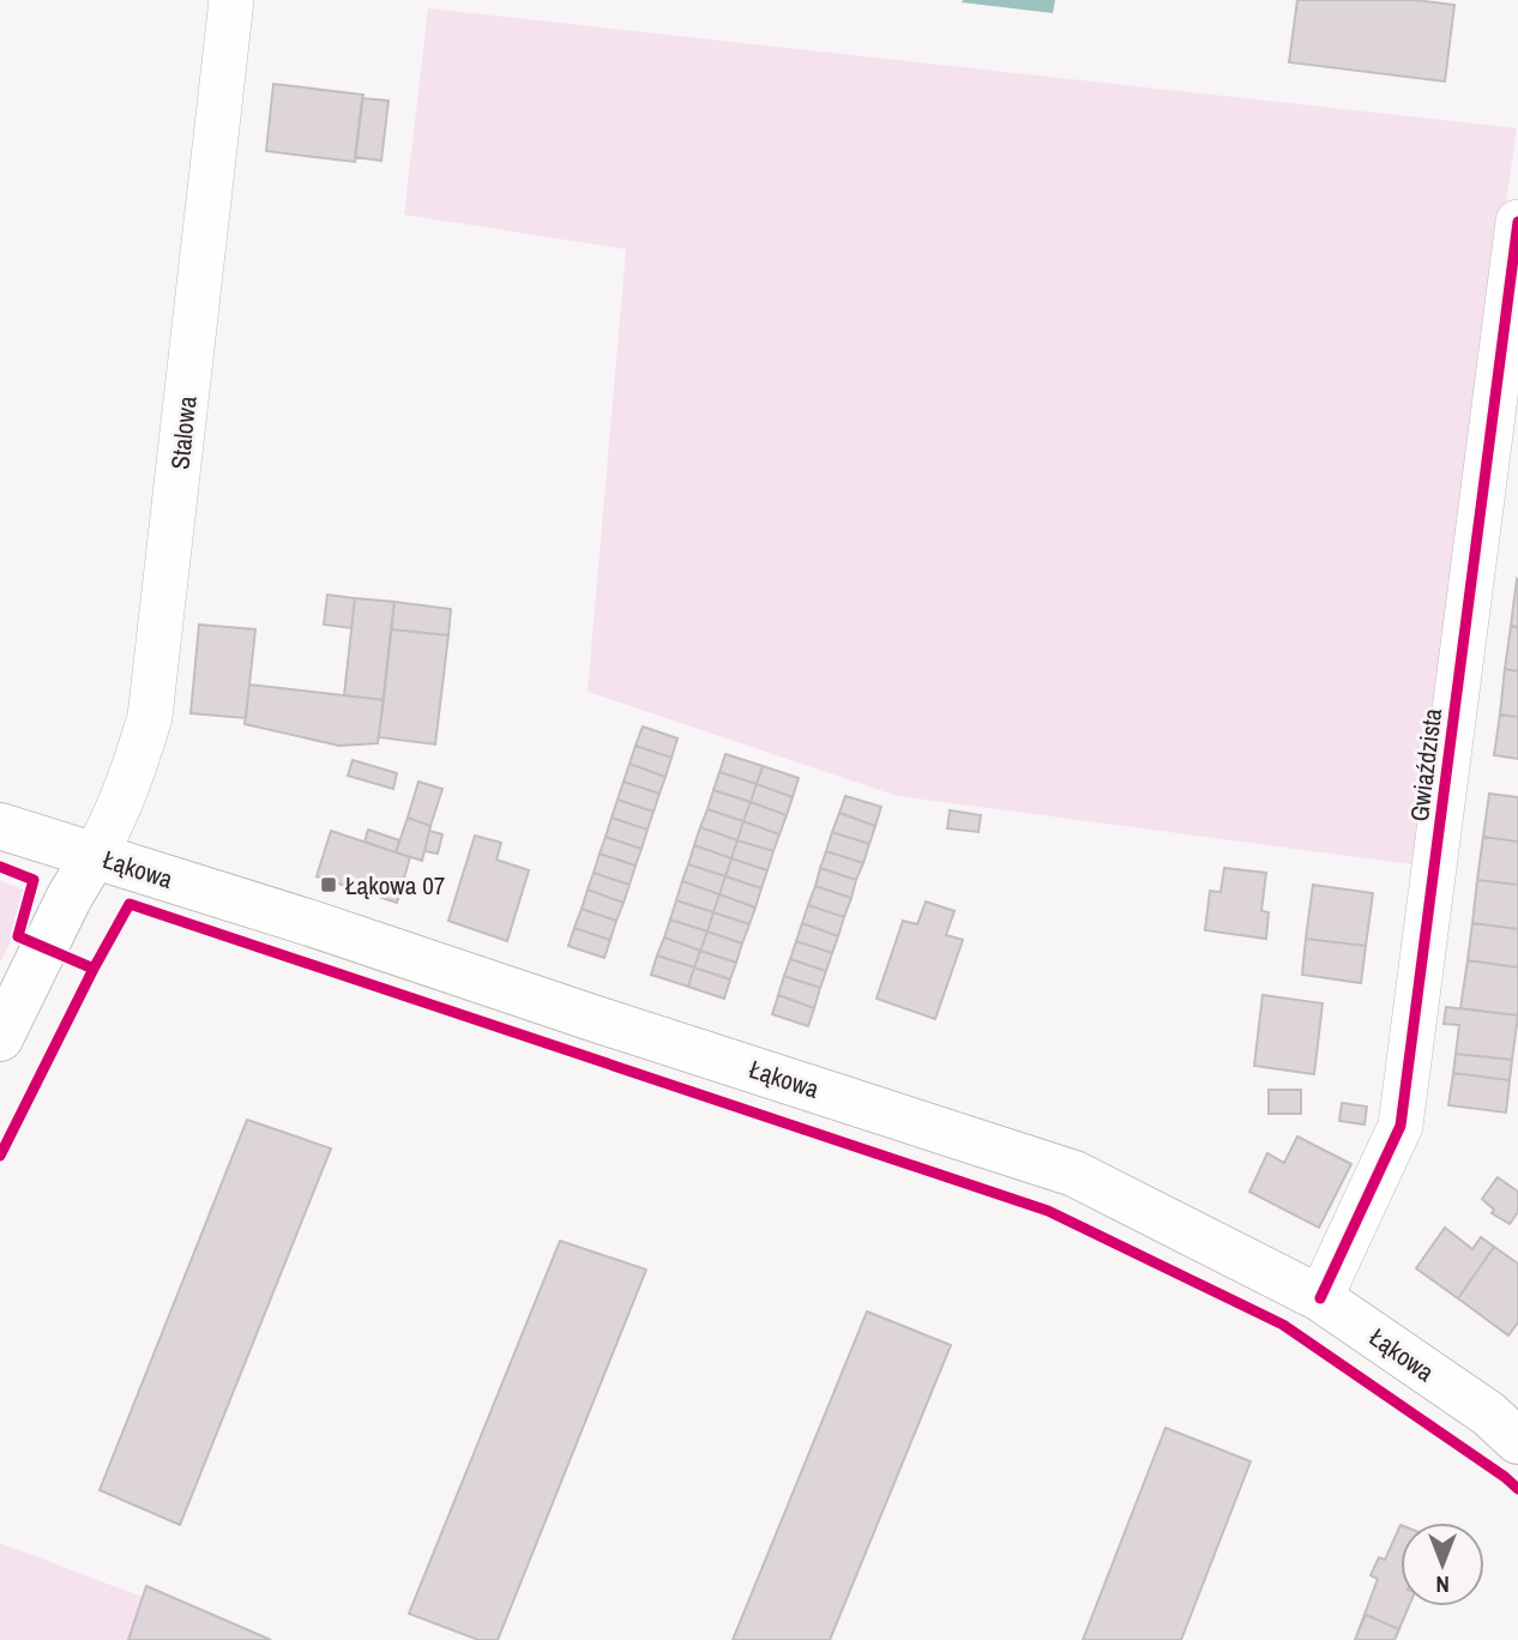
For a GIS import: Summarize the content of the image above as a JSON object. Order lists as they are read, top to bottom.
{
  "streets": {
    "main road": ["Łąkowa"],
    "street": ["Stalowa", "Gwiaździsta"]
  },
  "crossings": [
    ["Stalowa", "Łąkowa"],
    ["Gwiaździsta", "Łąkowa"]
  ],
  "places": {
    "transit": ["Łąkowa 07"]
  },
  "north": "bottom"
}
